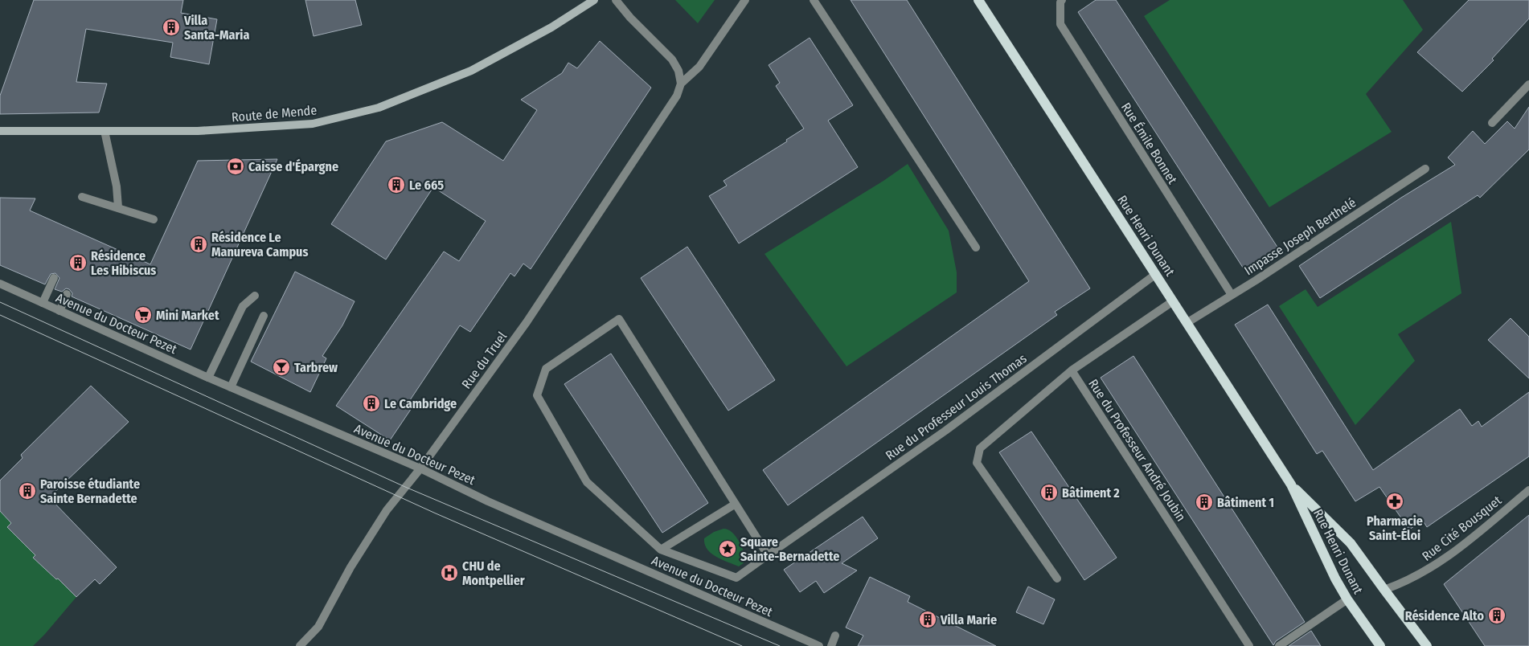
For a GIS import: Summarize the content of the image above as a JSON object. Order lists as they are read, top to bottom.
{
  "streets": {
    "main road": ["Route de Mende", "Rue Henri Dunant"],
    "street": [
      "Rue Émile Bonnet",
      "Impasse Joseph Berthelé",
      "Avenue du Docteur Pezet",
      "Rue du Truel",
      "Rue du Professeur Louis Thomas",
      "Rue du Professeur André Joubin",
      "Rue Cité Bousquet"
    ]
  },
  "crossings": [
    ["Rue Émile Bonnet", "Impasse Joseph Berthelé"],
    ["Rue Henri Dunant", "Impasse Joseph Berthelé"],
    ["Rue Henri Dunant", "Rue du Professeur Louis Thomas"],
    ["Rue Henri Dunant", "Rue du Professeur André Joubin"],
    ["Rue Henri Dunant", "Rue Cité Bousquet"],
    ["Avenue du Docteur Pezet", "Rue du Truel"]
  ],
  "places": {
    "building": [
      "Villa Santa-Maria",
      "Le 665",
      "Résidence Le Manureva Campus",
      "Résidence Les Hibiscus",
      "Le Cambridge",
      "Paroisse étudiante Sainte Bernadette",
      "Bâtiment 2",
      "Bâtiment 1",
      "Résidence Alto",
      "Villa Marie"
    ],
    "bank": ["Caisse d'Épargne"],
    "supermarket": ["Mini Market"],
    "bar": ["Tarbrew"],
    "pharmacy": ["Pharmacie Saint-Éloi"],
    "place": ["Square Sainte-Bernadette"],
    "hospital": ["CHU de Montpellier"]
  }
}
